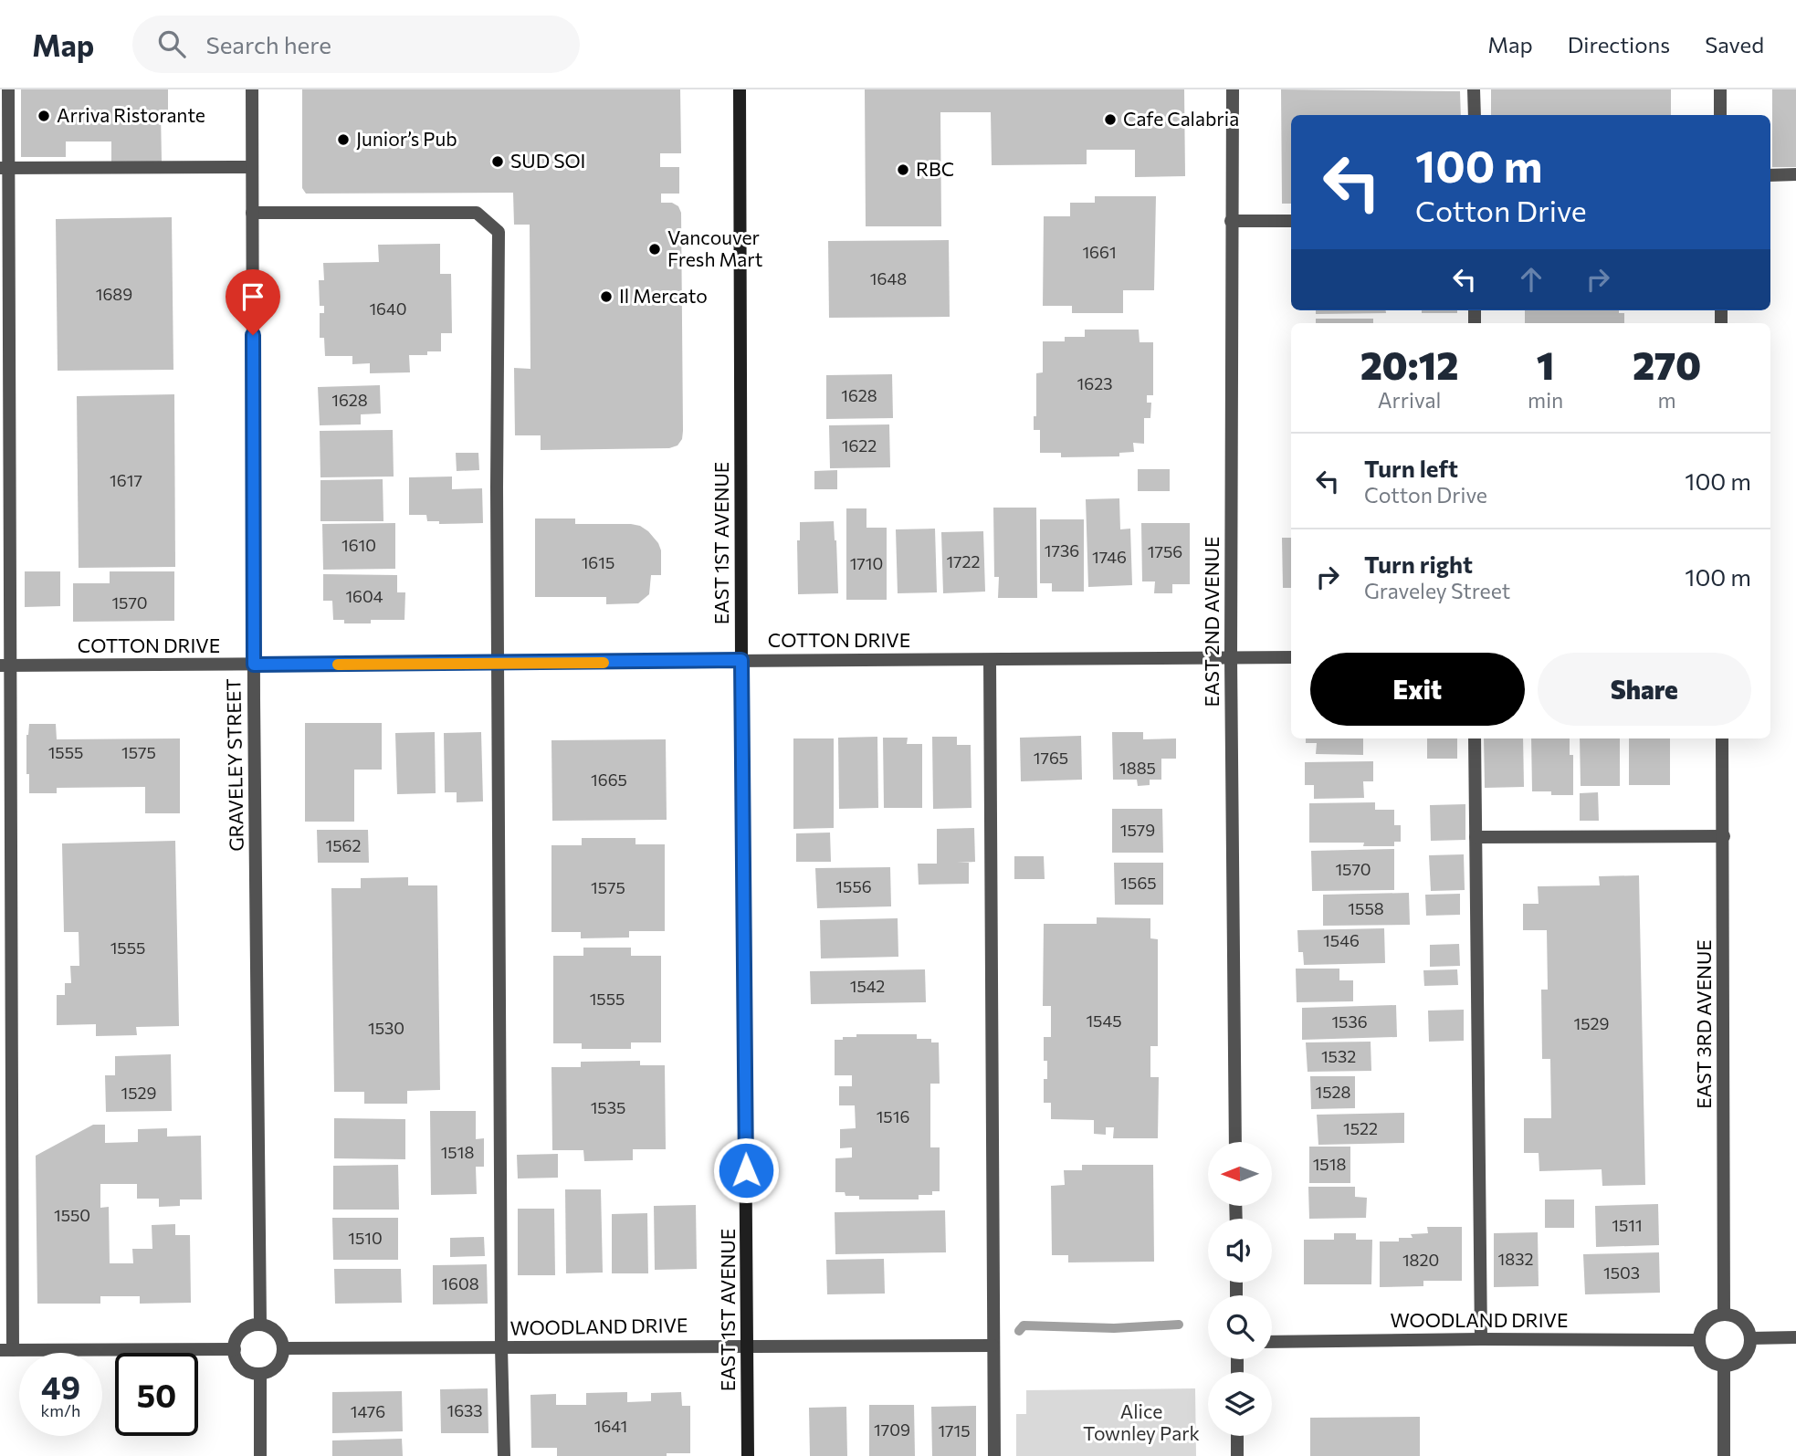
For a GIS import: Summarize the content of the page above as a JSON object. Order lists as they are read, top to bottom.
{
  "streets": {
    "main road": ["EAST 1ST AVENUE"],
    "street": [
      "EAST 2ND AVENUE",
      "COTTON DRIVE",
      "GRAVELEY STREET",
      "EAST 3RD AVENUE",
      "WOODLAND DRIVE"
    ]
  },
  "crossings": [
    ["EAST 1ST AVENUE", "COTTON DRIVE"],
    ["EAST 1ST AVENUE", "WOODLAND DRIVE"],
    ["EAST 2ND AVENUE", "COTTON DRIVE"],
    ["COTTON DRIVE", "GRAVELEY STREET"],
    ["GRAVELEY STREET", "WOODLAND DRIVE"],
    ["EAST 3RD AVENUE", "WOODLAND DRIVE"]
  ],
  "parks": ["Alice Townley Park"],
  "places": [
    "Arriva Ristorante",
    "Cafe Calabria",
    "Junior’s Pub",
    "SUD SOI",
    "RBC",
    "Vancouver Fresh Mart",
    "Il Mercato"
  ],
  "house_numbers": [
    "1661",
    "1648",
    "1689",
    "1640",
    "1623",
    "1628",
    "1628",
    "1622",
    "1617",
    "1610",
    "1736",
    "1756",
    "1746",
    "1722",
    "1615",
    "1710",
    "1604",
    "1570",
    "1555",
    "1575",
    "1765",
    "1885",
    "1665",
    "1579",
    "1562",
    "1570",
    "1565",
    "1556",
    "1575",
    "1558",
    "1546",
    "1555",
    "1542",
    "1555",
    "1545",
    "1536",
    "1529",
    "1530",
    "1532",
    "1528",
    "1529",
    "1535",
    "1516",
    "1522",
    "1518",
    "1518",
    "1550",
    "1511",
    "1510",
    "1832",
    "1820",
    "1503",
    "1608",
    "1633",
    "1476",
    "1641",
    "1709",
    "1715"
  ],
  "north": "left",
  "page": {
    "header": "Map",
    "search": "Search here",
    "nav": ["Map", "Directions", "Saved"],
    "turn": ["100 m", "Cotton Drive"],
    "eta": [
      "20:12",
      "Arrival",
      "1",
      "min",
      "270",
      "m"
    ],
    "list": [
      {
        "name": "Turn left",
        "note": "Cotton Drive",
        "value": "100 m"
      },
      {
        "name": "Turn right",
        "note": "Graveley Street",
        "value": "100 m"
      }
    ],
    "buttons": ["Exit", "Share"],
    "speed": "49 km/h",
    "limit": "50"
  }
}
